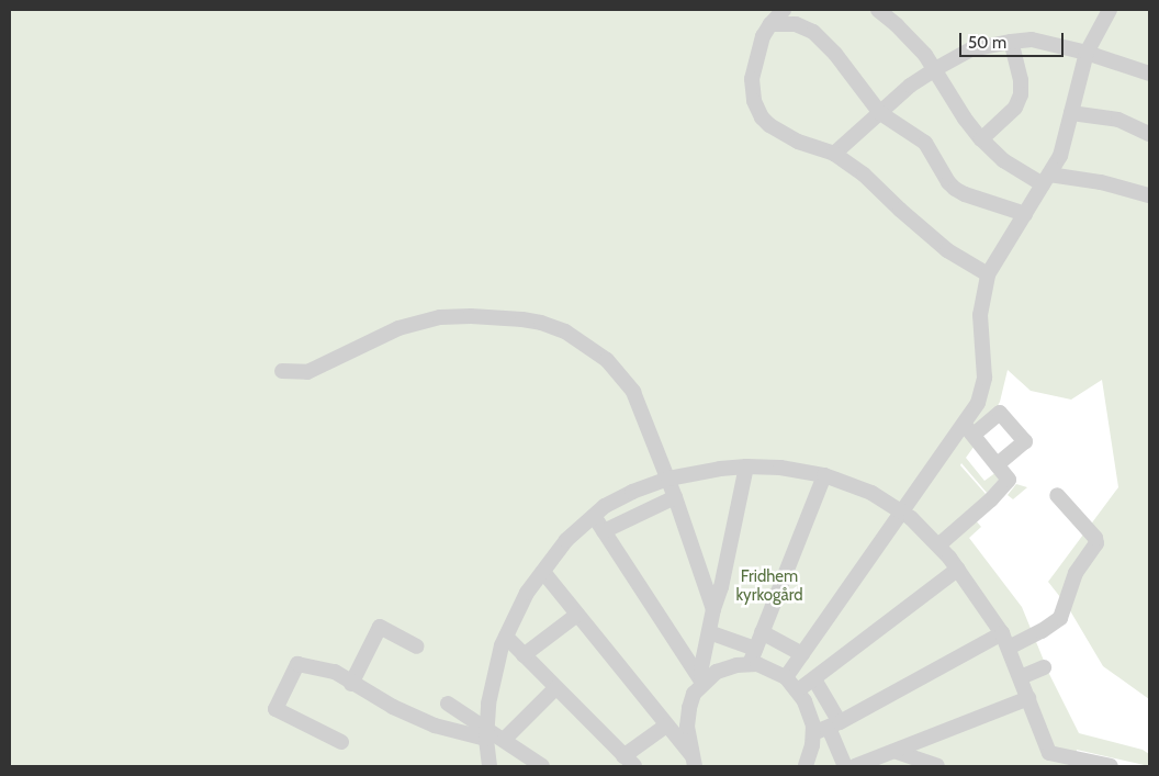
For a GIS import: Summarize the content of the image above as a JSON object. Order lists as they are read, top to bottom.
{
  "parks": ["Fridhem kyrkogård"],
  "scale_bar": "50 m"
}
